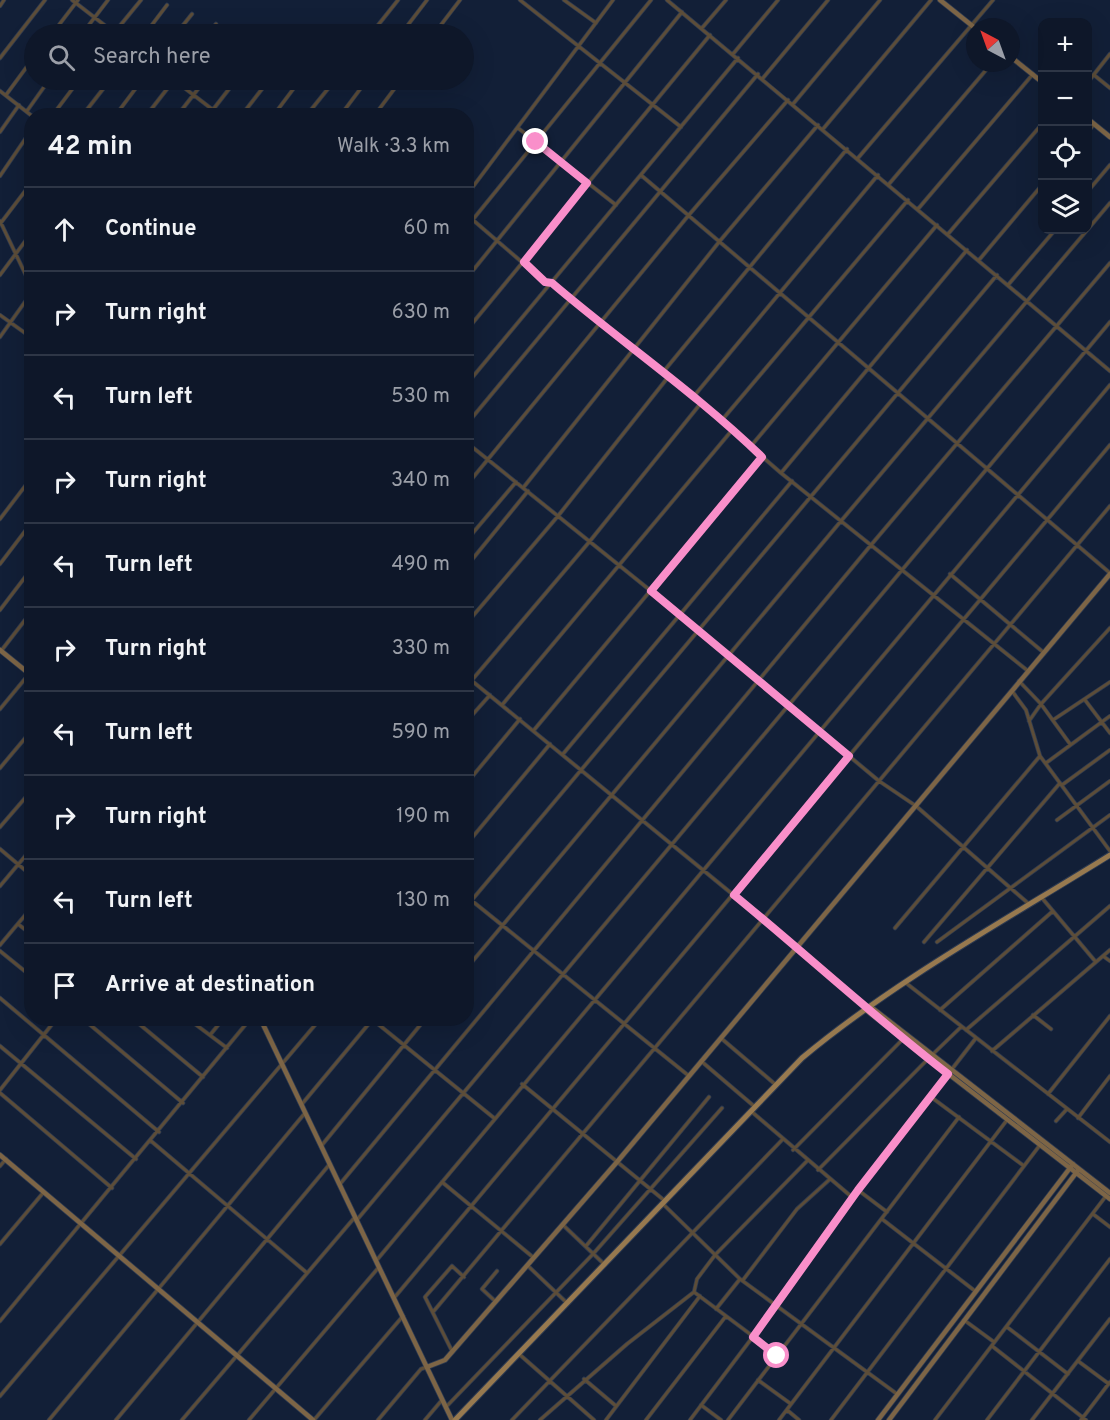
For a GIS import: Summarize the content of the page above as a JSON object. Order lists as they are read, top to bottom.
{
  "north": "top left",
  "page": {
    "map_buttons": ["+", "−"],
    "search": "Search here",
    "heading": ["42 min", "Walk · 3.3 km"],
    "list": [
      ["Continue", "60 m"],
      ["Turn right", "630 m"],
      ["Turn left", "530 m"],
      ["Turn right", "340 m"],
      ["Turn left", "490 m"],
      ["Turn right", "330 m"],
      ["Turn left", "590 m"],
      ["Turn right", "190 m"],
      ["Turn left", "130 m"],
      "Arrive at destination"
    ]
  }
}
